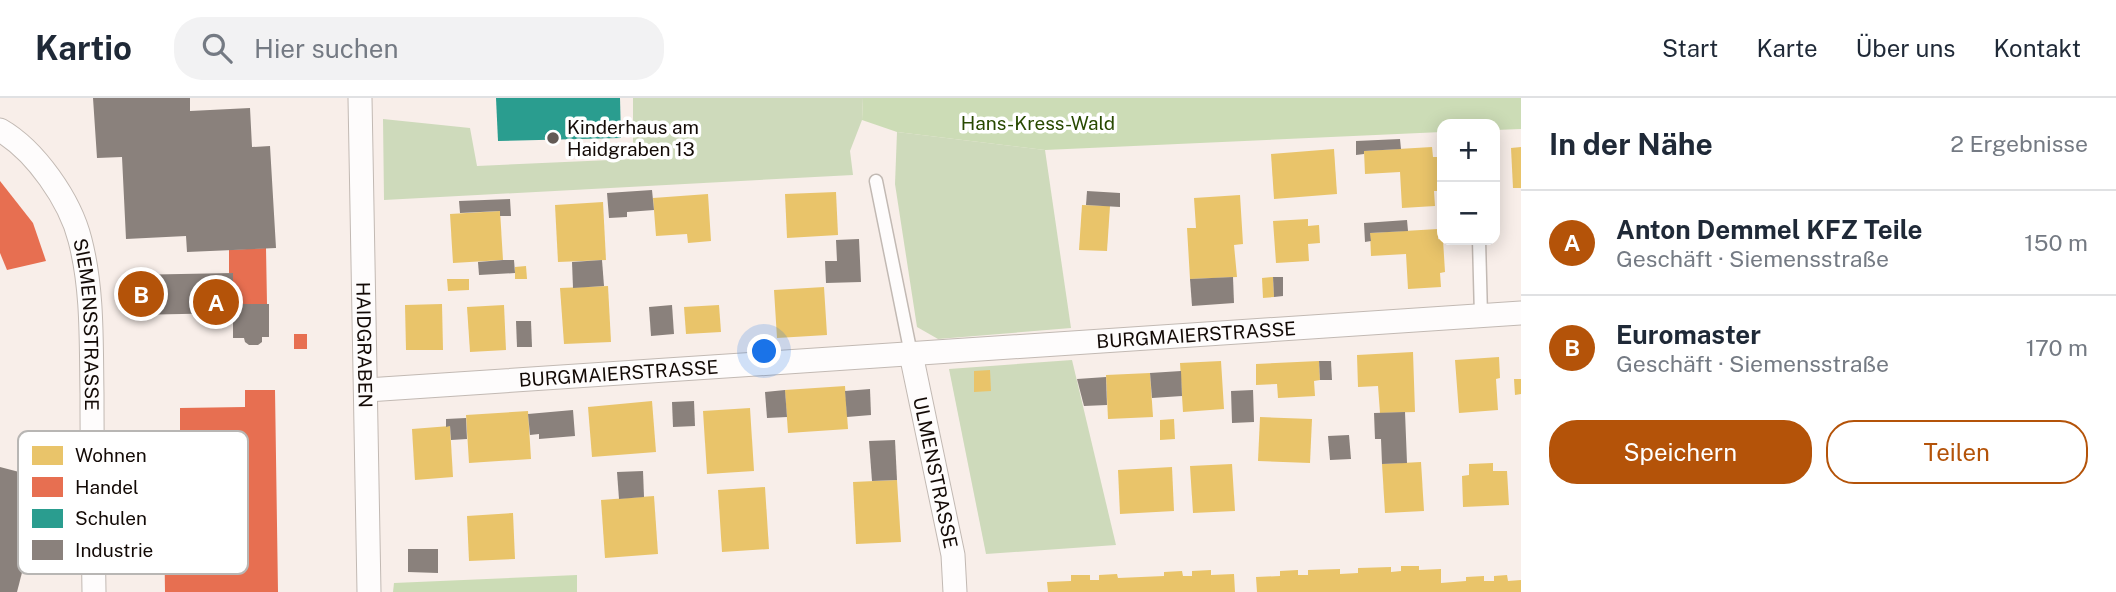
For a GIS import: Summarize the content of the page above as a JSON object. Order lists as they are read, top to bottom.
{
  "streets": {
    "street": [
      "SIEMENSSTRASSE",
      "BURGMAIERSTRASSE",
      "HAIDGRABEN",
      "ULMENSTRASSE"
    ]
  },
  "crossings": [
    ["BURGMAIERSTRASSE", "HAIDGRABEN"],
    ["BURGMAIERSTRASSE", "ULMENSTRASSE"]
  ],
  "parks": ["Hans-Kress-Wald"],
  "places": ["Kinderhaus am Haidgraben 13"],
  "legend": [
    "Wohnen",
    "Handel",
    "Schulen",
    "Industrie"
  ],
  "page": {
    "header": "Kartio",
    "search": "Hier suchen",
    "nav": [
      "Start",
      "Karte",
      "Über uns",
      "Kontakt"
    ],
    "heading": ["In der Nähe", "2 Ergebnisse"],
    "map_buttons": ["+", "−"],
    "list": [
      {
        "mark": "A",
        "name": "Anton Demmel KFZ Teile",
        "note": "Geschäft · Siemensstraße",
        "value": "150 m"
      },
      {
        "mark": "B",
        "name": "Euromaster",
        "note": "Geschäft · Siemensstraße",
        "value": "170 m"
      }
    ],
    "pins": ["B", "A"],
    "buttons": ["Speichern", "Teilen"]
  }
}
